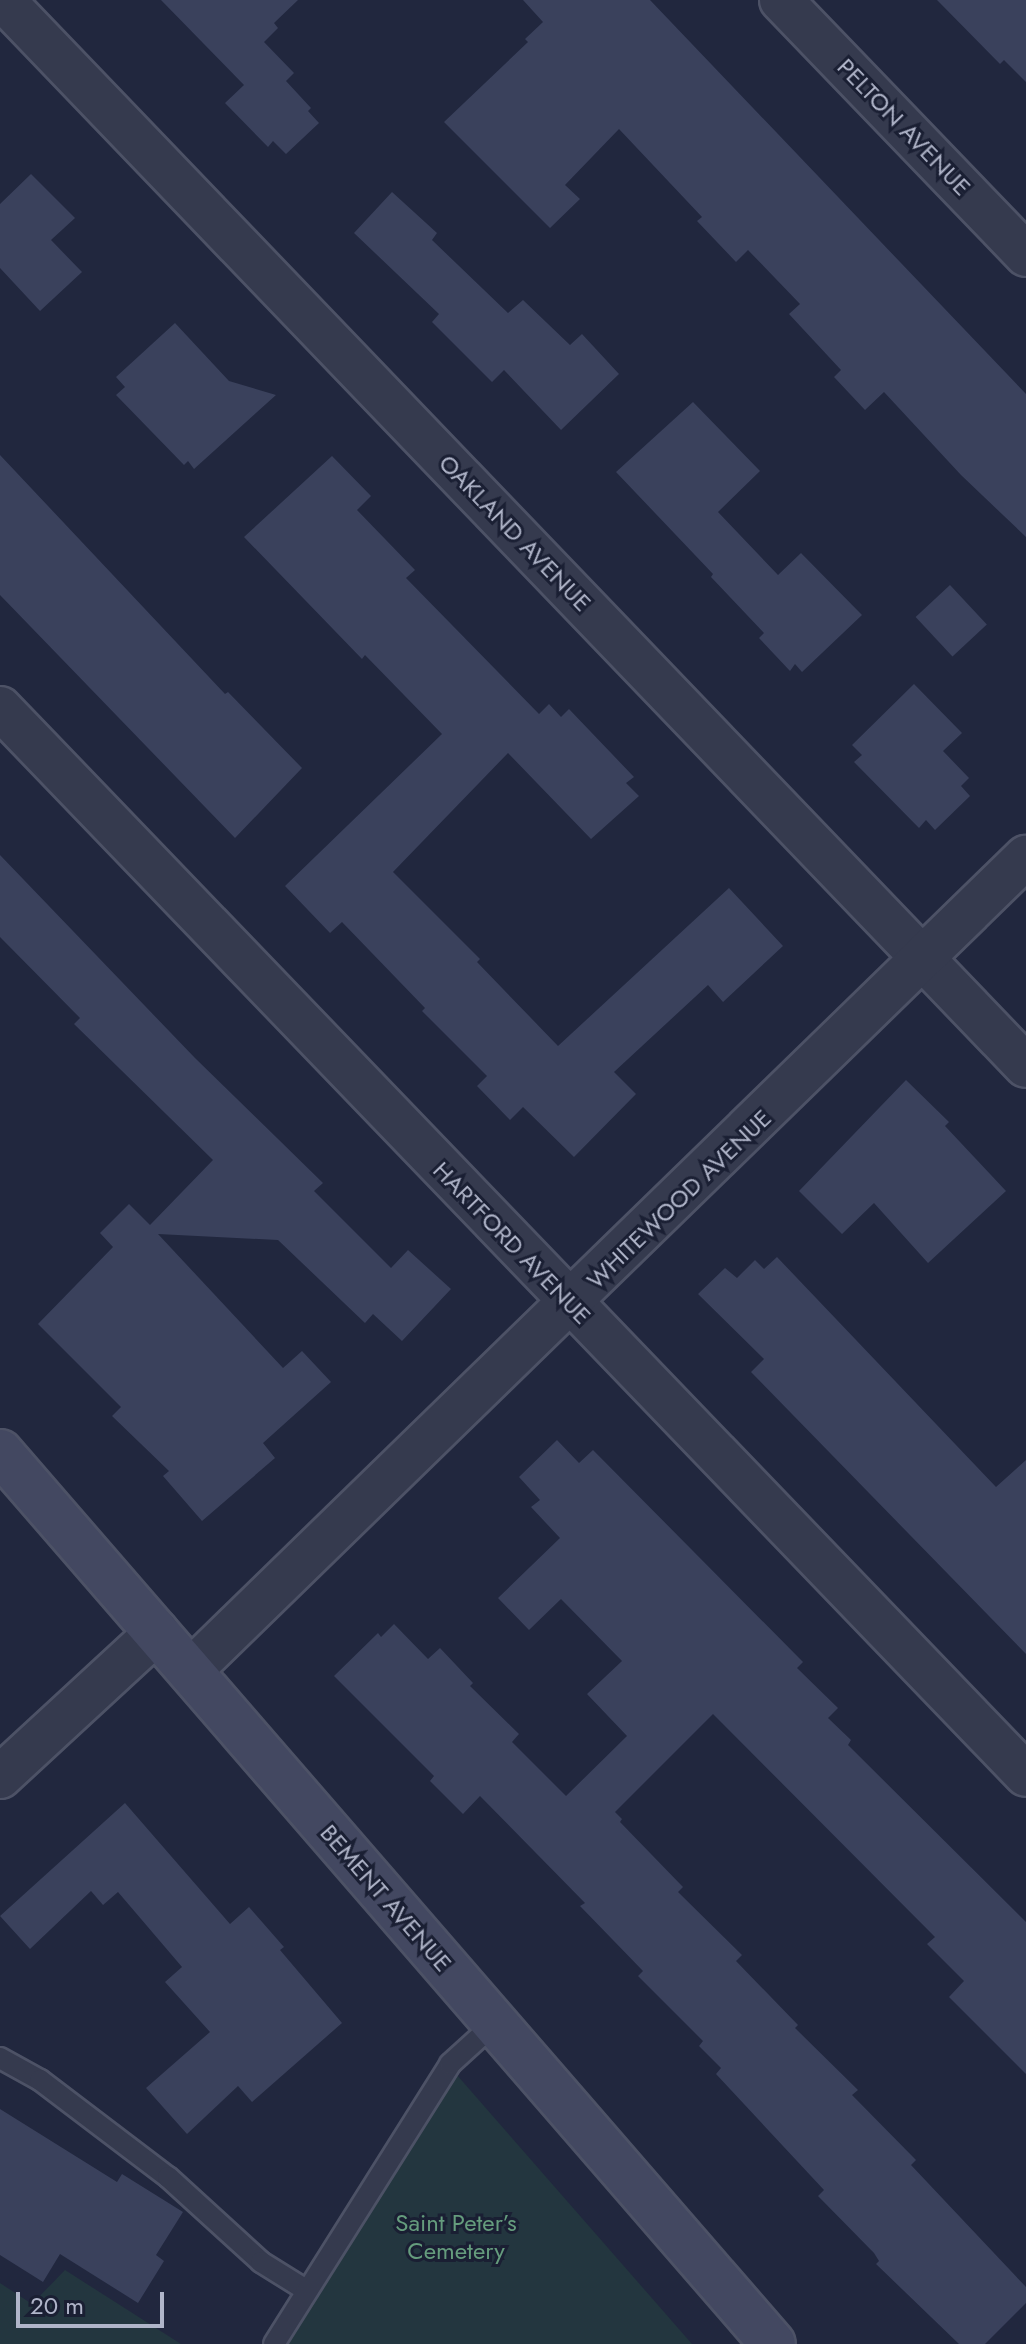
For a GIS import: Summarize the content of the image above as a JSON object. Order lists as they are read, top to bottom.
{
  "streets": {
    "street": [
      "PELTON AVENUE",
      "OAKLAND AVENUE",
      "WHITEWOOD AVENUE",
      "HARTFORD AVENUE",
      "BEMENT AVENUE"
    ]
  },
  "crossings": [
    ["OAKLAND AVENUE", "WHITEWOOD AVENUE"],
    ["WHITEWOOD AVENUE", "HARTFORD AVENUE"],
    ["WHITEWOOD AVENUE", "BEMENT AVENUE"]
  ],
  "parks": ["Saint Peter’s Cemetery"],
  "scale_bar": "20 m"
}
